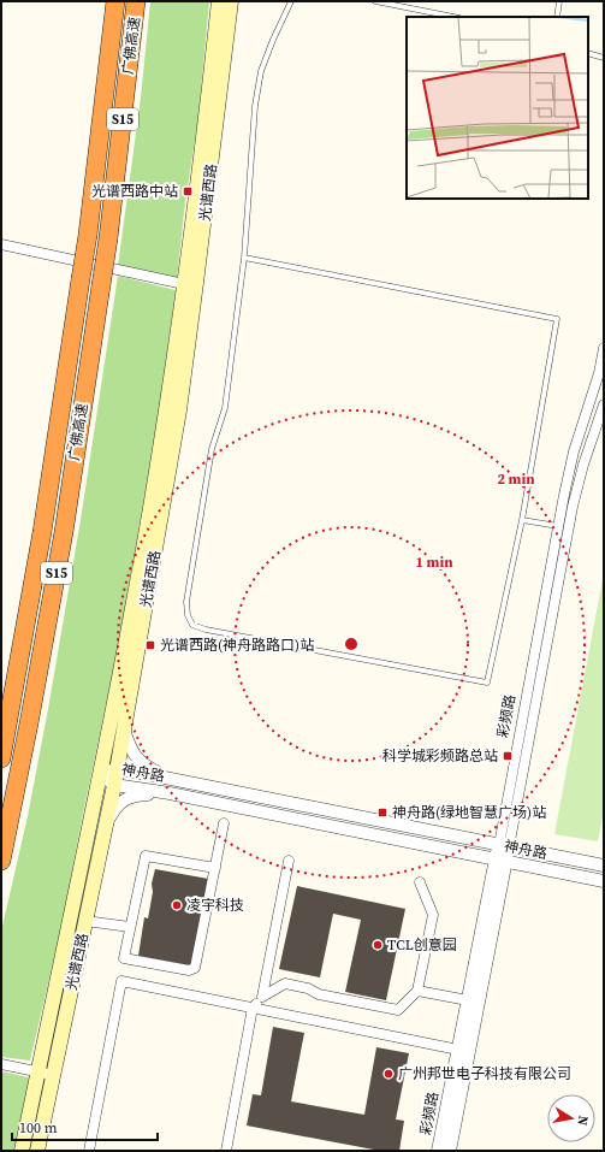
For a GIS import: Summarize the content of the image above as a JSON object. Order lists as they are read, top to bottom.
{
  "streets": {
    "highway": ["广佛高速", "S15"],
    "main road": ["光谱西路"],
    "street": ["彩频路", "神舟路"]
  },
  "crossings": [
    ["光谱西路", "神舟路"],
    ["彩频路", "神舟路"]
  ],
  "places": {
    "transit": [
      "光谱西路中站",
      "光谱西路(神舟路路口)站",
      "科学城彩频路总站",
      "神舟路(绿地智慧广场)站"
    ],
    "other": ["凌宇科技", "TCL创意园", "广州邦世电子科技有限公司"]
  },
  "scale_bar": "100 m",
  "north": "right",
  "rings": ["2 min", "1 min"]
}
